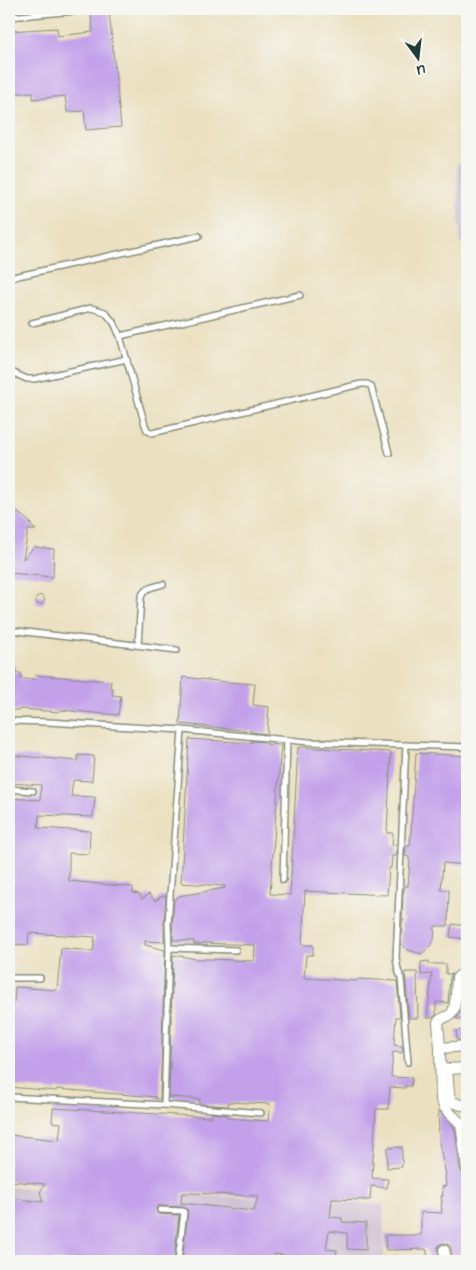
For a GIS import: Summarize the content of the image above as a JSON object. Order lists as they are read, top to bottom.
{
  "north": "bottom"
}
